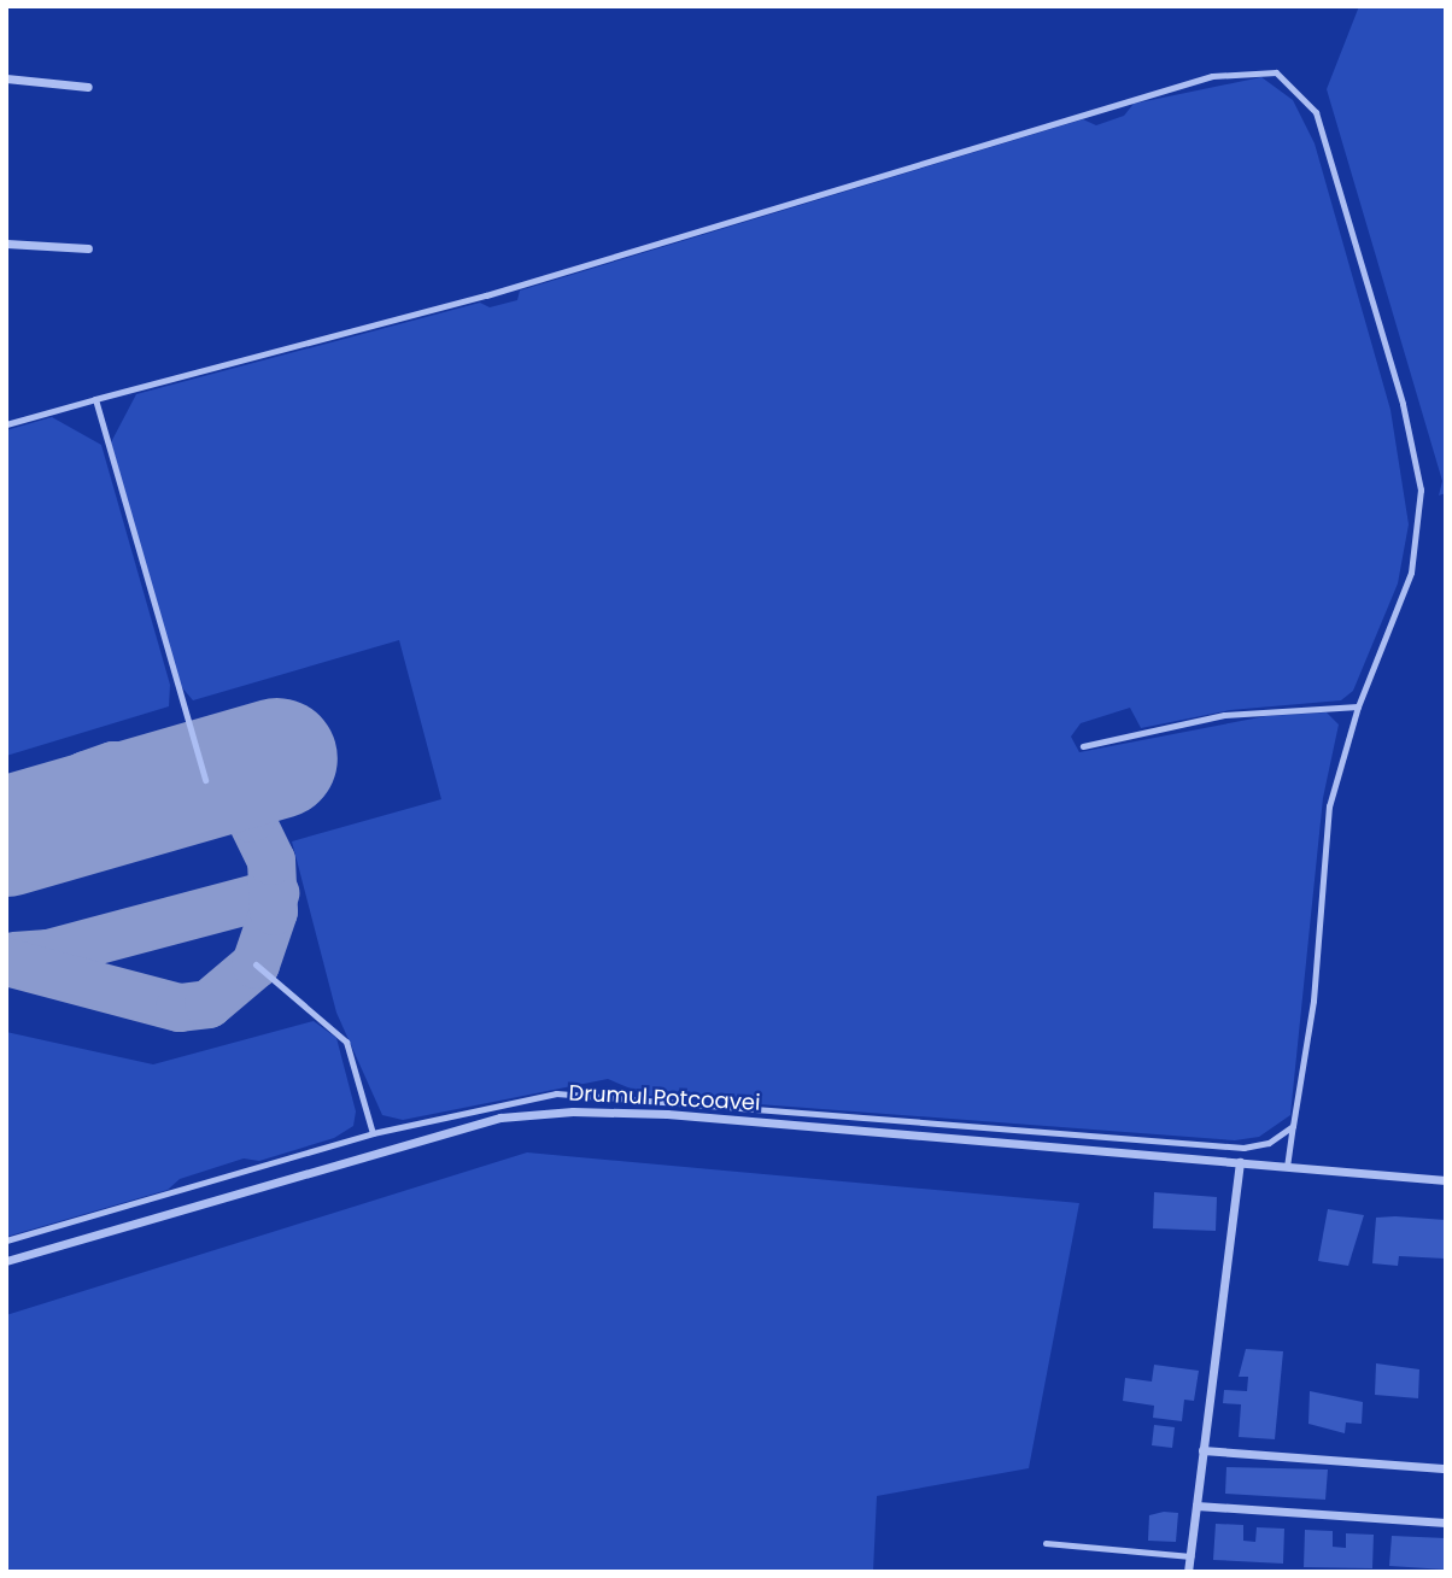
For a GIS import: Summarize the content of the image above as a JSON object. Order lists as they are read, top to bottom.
{
  "streets": {
    "street": ["Drumul Potcoavei"]
  }
}
